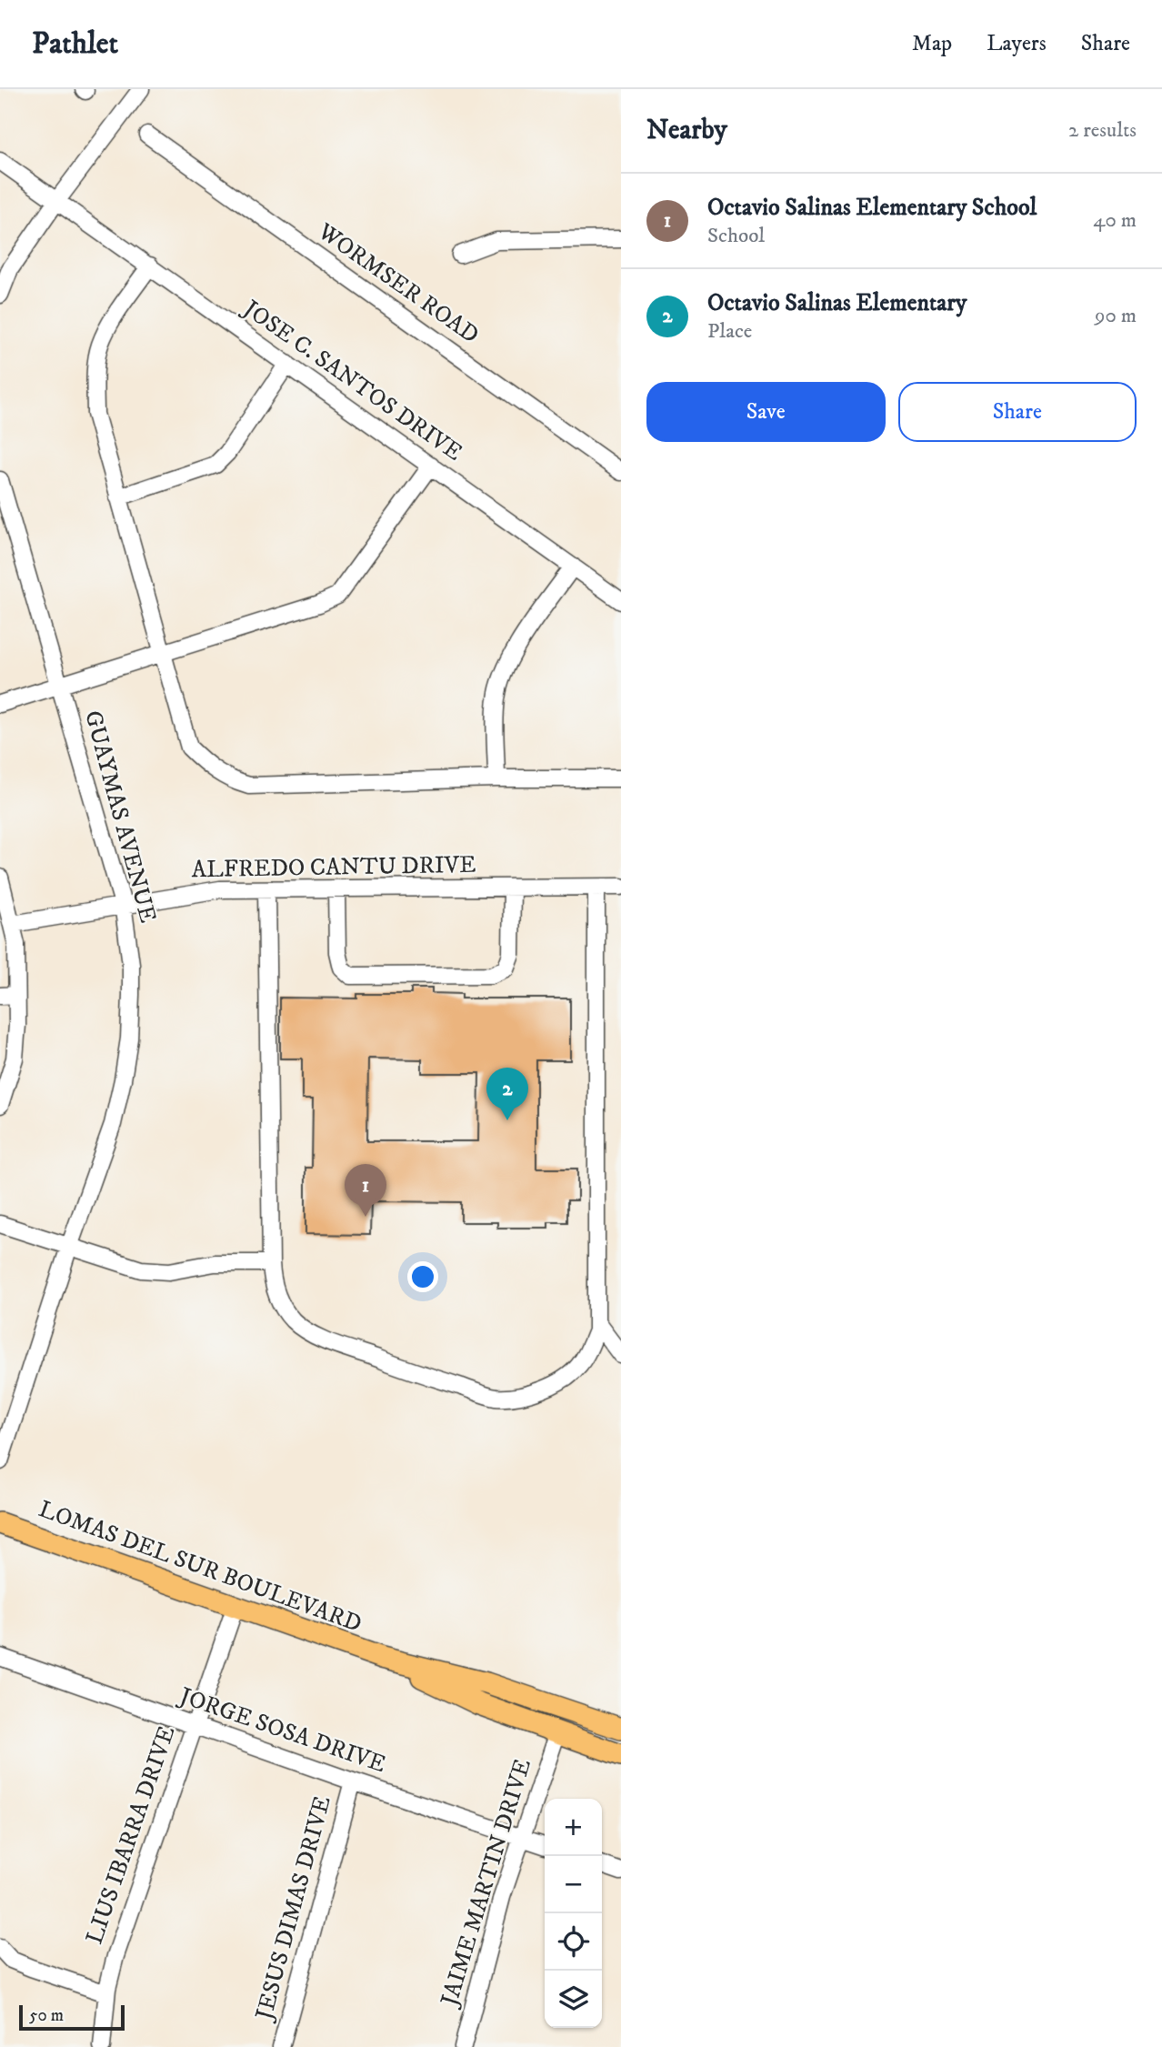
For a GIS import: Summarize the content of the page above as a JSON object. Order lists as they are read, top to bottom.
{
  "streets": {
    "main road": ["LOMAS DEL SUR BOULEVARD"],
    "street": [
      "WORMSER ROAD",
      "JOSE C. SANTOS DRIVE",
      "GUAYMAS AVENUE",
      "ALFREDO CANTU DRIVE",
      "JORGE SOSA DRIVE",
      "LIUS IBARRA DRIVE",
      "JAIME MARTIN DRIVE",
      "JESUS DIMAS DRIVE"
    ]
  },
  "crossings": [
    ["GUAYMAS AVENUE", "ALFREDO CANTU DRIVE"],
    ["LOMAS DEL SUR BOULEVARD", "LIUS IBARRA DRIVE"],
    ["LOMAS DEL SUR BOULEVARD", "JAIME MARTIN DRIVE"],
    ["JORGE SOSA DRIVE", "LIUS IBARRA DRIVE"],
    ["JORGE SOSA DRIVE", "JAIME MARTIN DRIVE"],
    ["JORGE SOSA DRIVE", "JESUS DIMAS DRIVE"]
  ],
  "scale_bar": "50 m",
  "page": {
    "header": "Pathlet",
    "nav": ["Map", "Layers", "Share"],
    "heading": ["Nearby", "2 results"],
    "list": [
      {
        "mark": "1",
        "name": "Octavio Salinas Elementary School",
        "note": "School",
        "value": "40 m"
      },
      {
        "mark": "2",
        "name": "Octavio Salinas Elementary",
        "note": "Place",
        "value": "90 m"
      }
    ],
    "buttons": ["Save", "Share"],
    "pins": ["2", "1"],
    "map_buttons": ["+", "−"],
    "scale": "50 m"
  }
}
